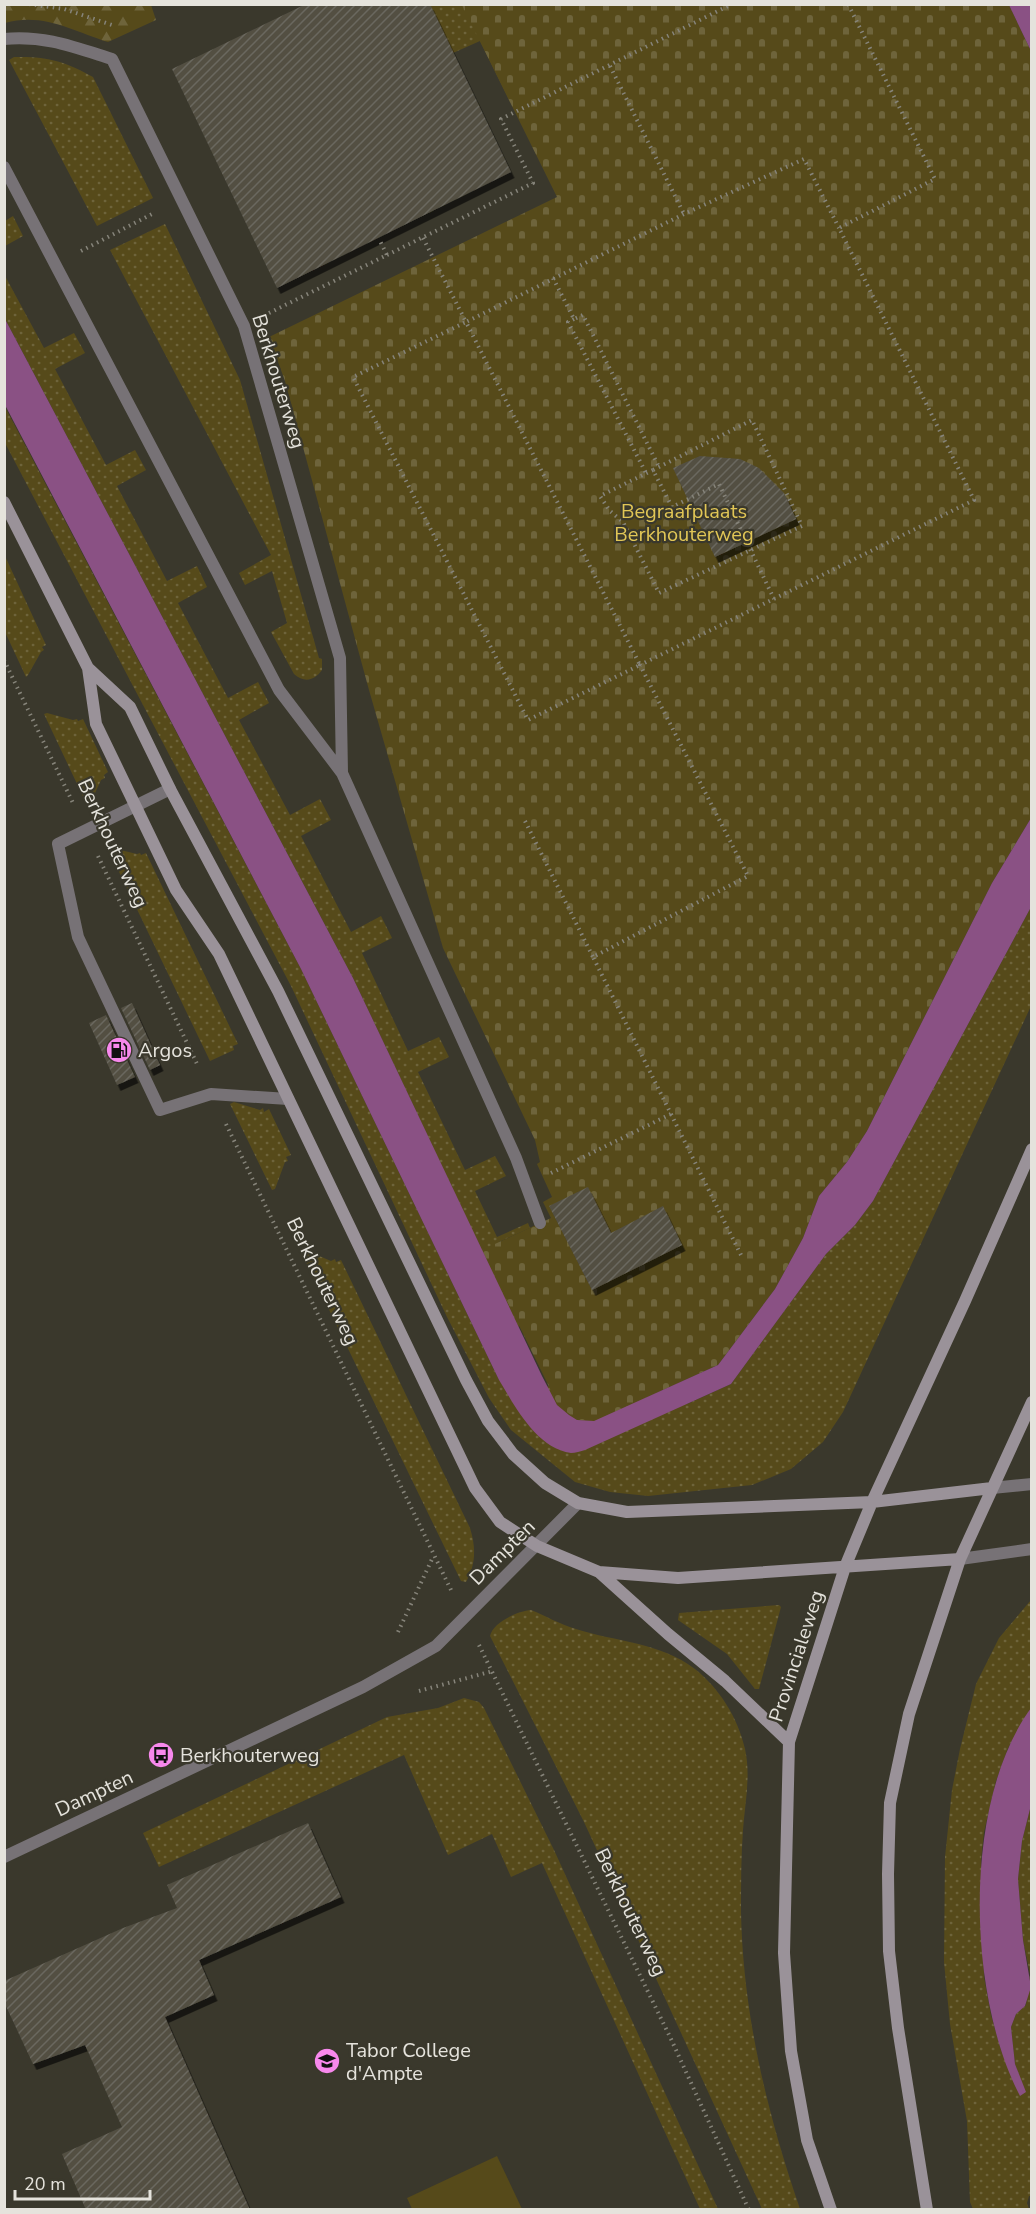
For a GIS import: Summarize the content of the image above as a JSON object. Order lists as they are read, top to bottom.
{
  "streets": {
    "main road": ["Berkhouterweg", "Provincialeweg"],
    "street": ["Dampten"]
  },
  "crossings": [
    ["Berkhouterweg", "Dampten"],
    ["Berkhouterweg", "Provincialeweg"]
  ],
  "parks": ["Begraafplaats Berkhouterweg"],
  "places": {
    "fuel station": ["Argos"],
    "bus stop": ["Berkhouterweg"],
    "school or university": ["Tabor College d'Ampte"]
  },
  "scale_bar": "20 m"
}
